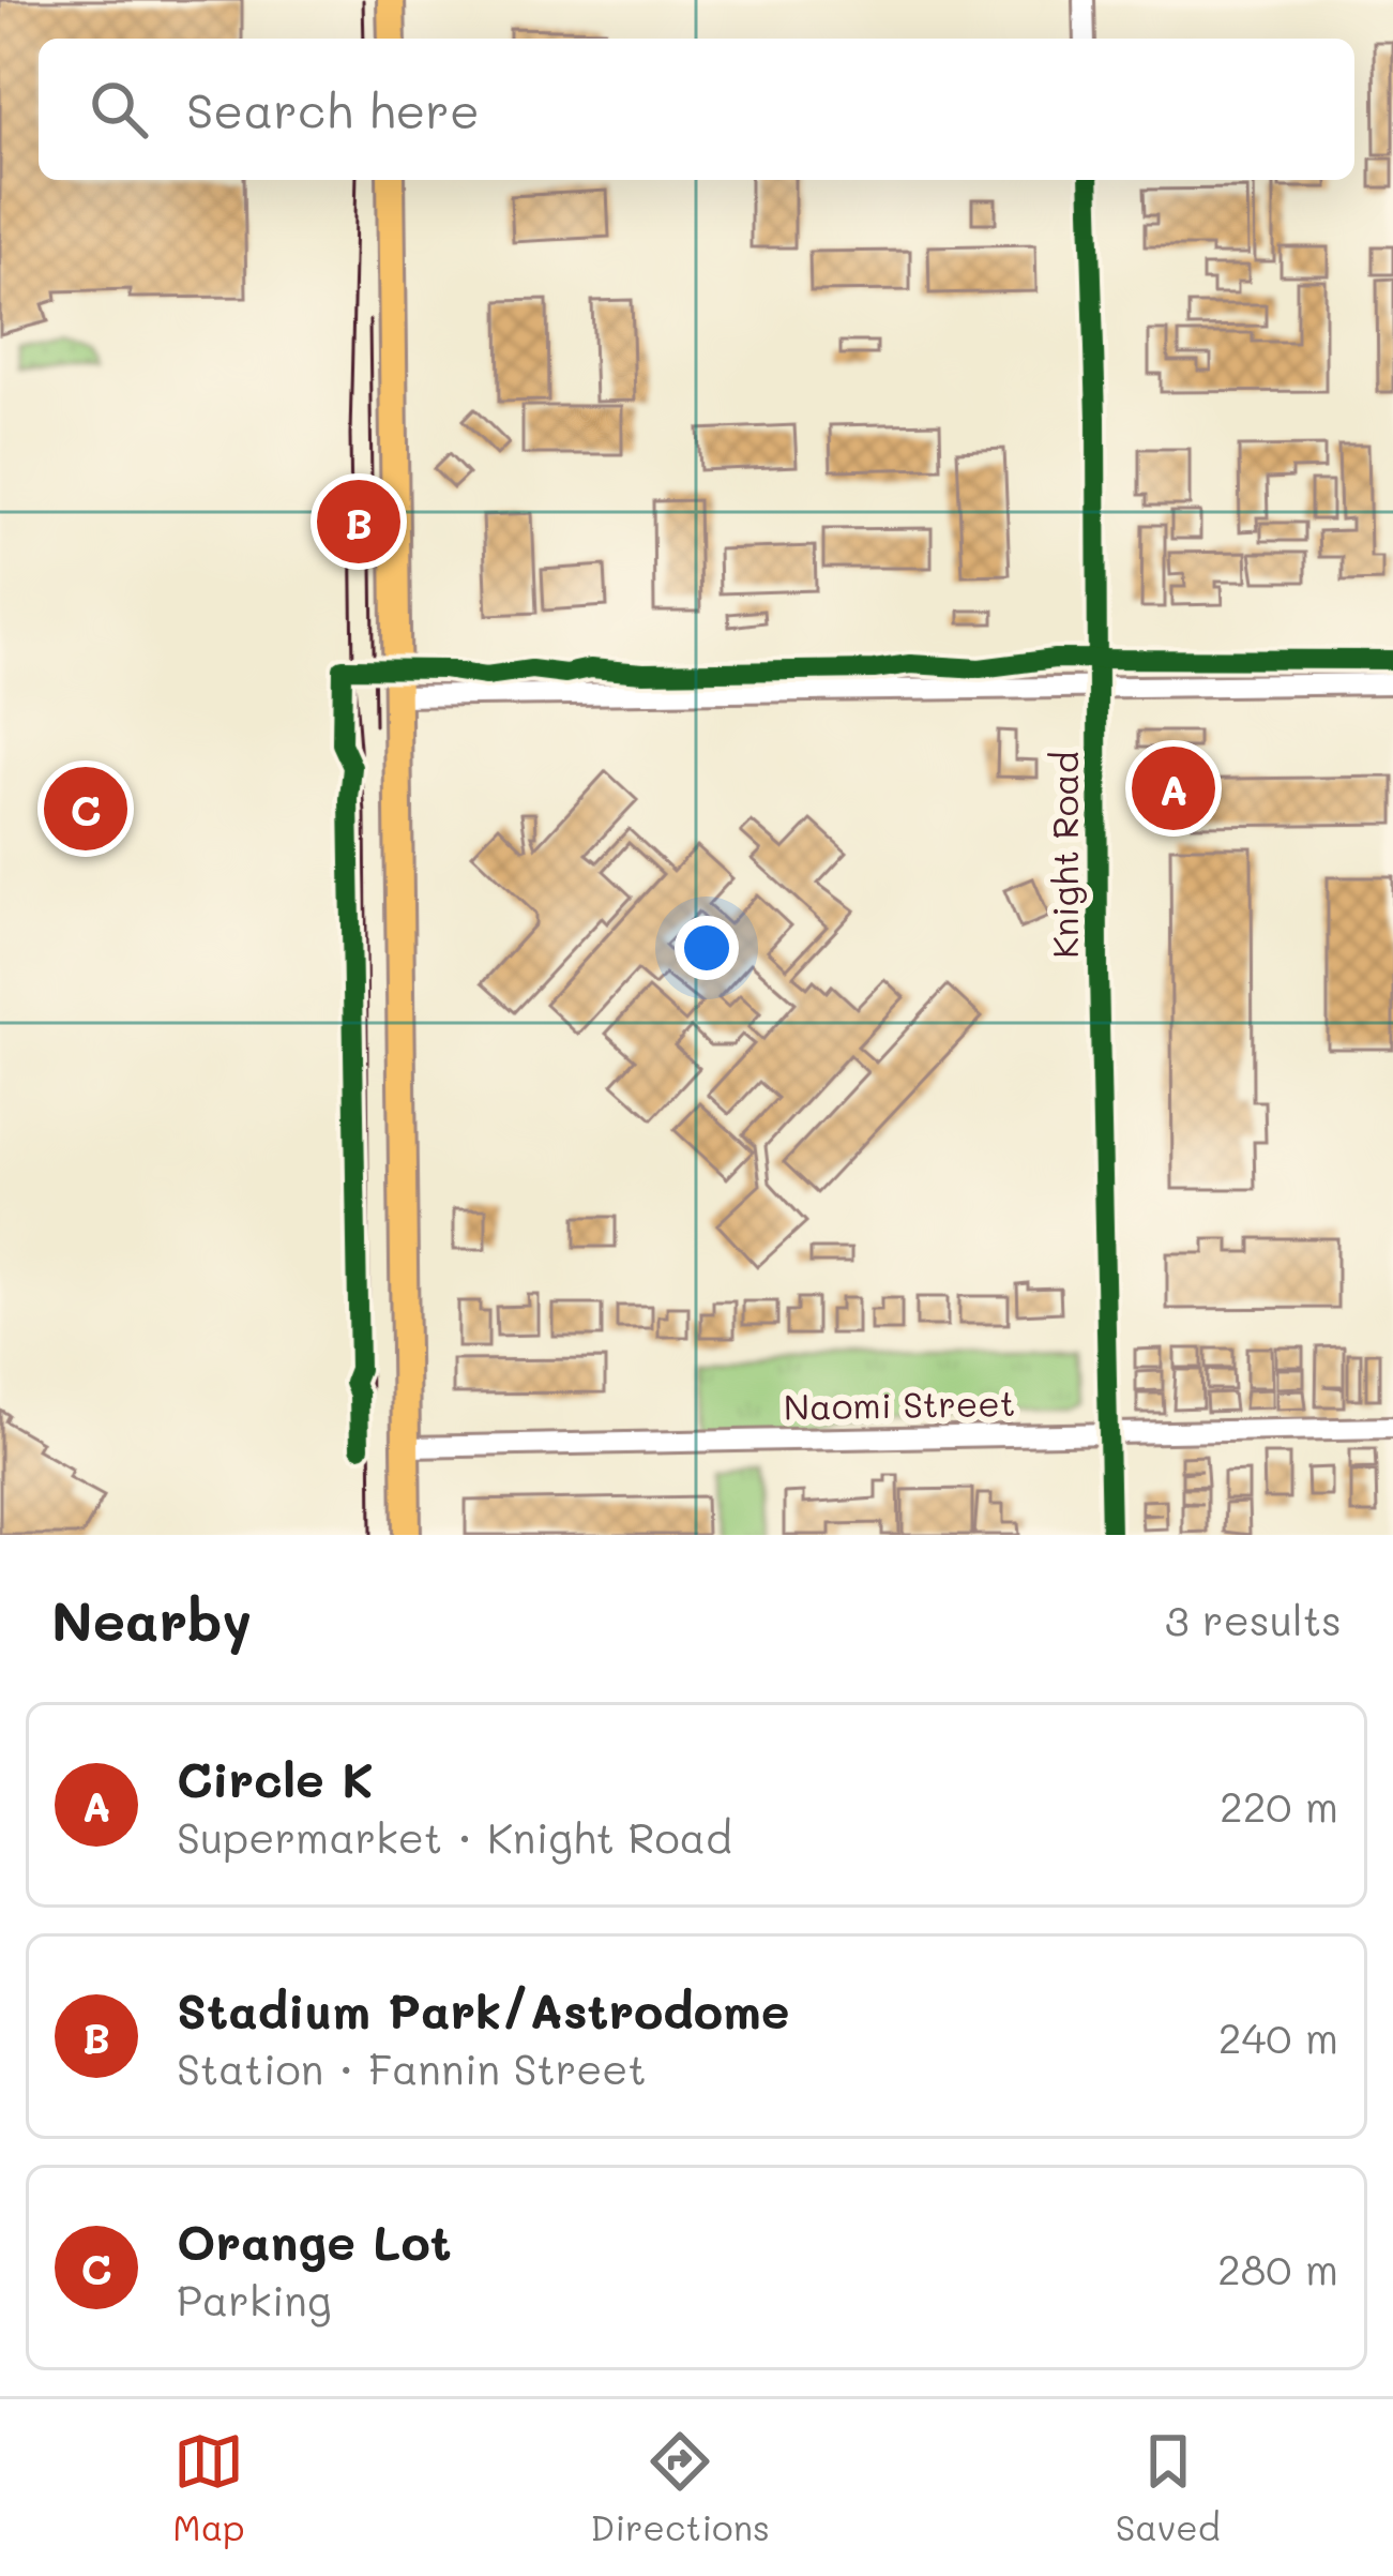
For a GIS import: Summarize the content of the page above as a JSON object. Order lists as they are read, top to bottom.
{
  "streets": {
    "street": ["Knight Road", "Naomi Street"]
  },
  "crossings": [
    ["Knight Road", "Naomi Street"]
  ],
  "page": {
    "search": "Search here",
    "pins": ["B", "A", "C"],
    "heading": ["Nearby", "3 results"],
    "list": [
      {
        "mark": "A",
        "name": "Circle K",
        "note": "Supermarket · Knight Road",
        "value": "220 m"
      },
      {
        "mark": "B",
        "name": "Stadium Park/Astrodome",
        "note": "Station · Fannin Street",
        "value": "240 m"
      },
      {
        "mark": "C",
        "name": "Orange Lot",
        "note": "Parking",
        "value": "280 m"
      }
    ],
    "nav": ["Map", "Directions", "Saved"]
  }
}
